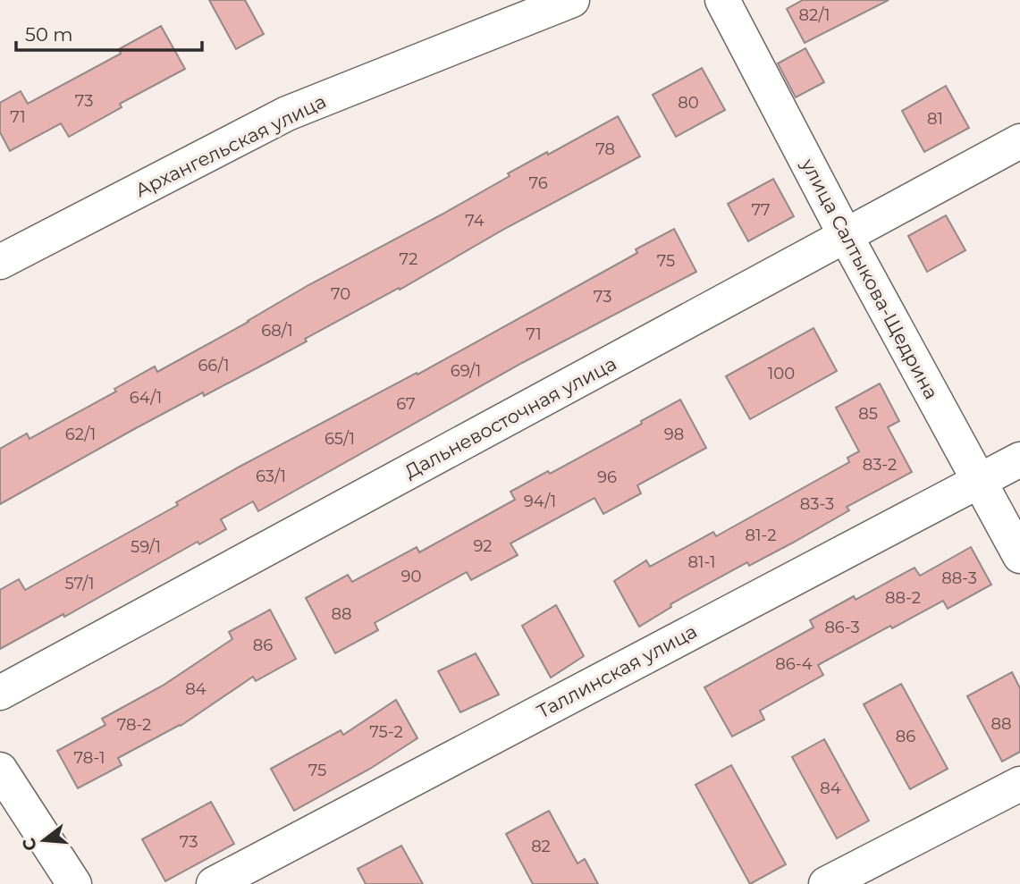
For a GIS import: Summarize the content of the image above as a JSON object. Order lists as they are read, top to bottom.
{
  "streets": {
    "street": [
      "Архангельская улица",
      "улица Салтыкова-Щедрина",
      "Дальневосточная улица",
      "Таллинская улица"
    ]
  },
  "crossings": [
    ["улица Салтыкова-Щедрина", "Дальневосточная улица"],
    ["улица Салтыкова-Щедрина", "Таллинская улица"]
  ],
  "house_numbers": [
    "82/1",
    "73",
    "80",
    "71",
    "81",
    "78",
    "76",
    "77",
    "74",
    "72",
    "75",
    "70",
    "73",
    "68/1",
    "71",
    "66/1",
    "69/1",
    "100",
    "64/1",
    "67",
    "85",
    "62/1",
    "98",
    "65/1",
    "83-2",
    "63/1",
    "96",
    "94/1",
    "83-3",
    "81-2",
    "92",
    "59/1",
    "81-1",
    "90",
    "88-3",
    "57/1",
    "88-2",
    "88",
    "86-3",
    "86",
    "86-4",
    "84",
    "88",
    "78-2",
    "75-2",
    "86",
    "78-1",
    "75",
    "84",
    "73",
    "82"
  ],
  "scale_bar": "50 m",
  "north": "left"
}
